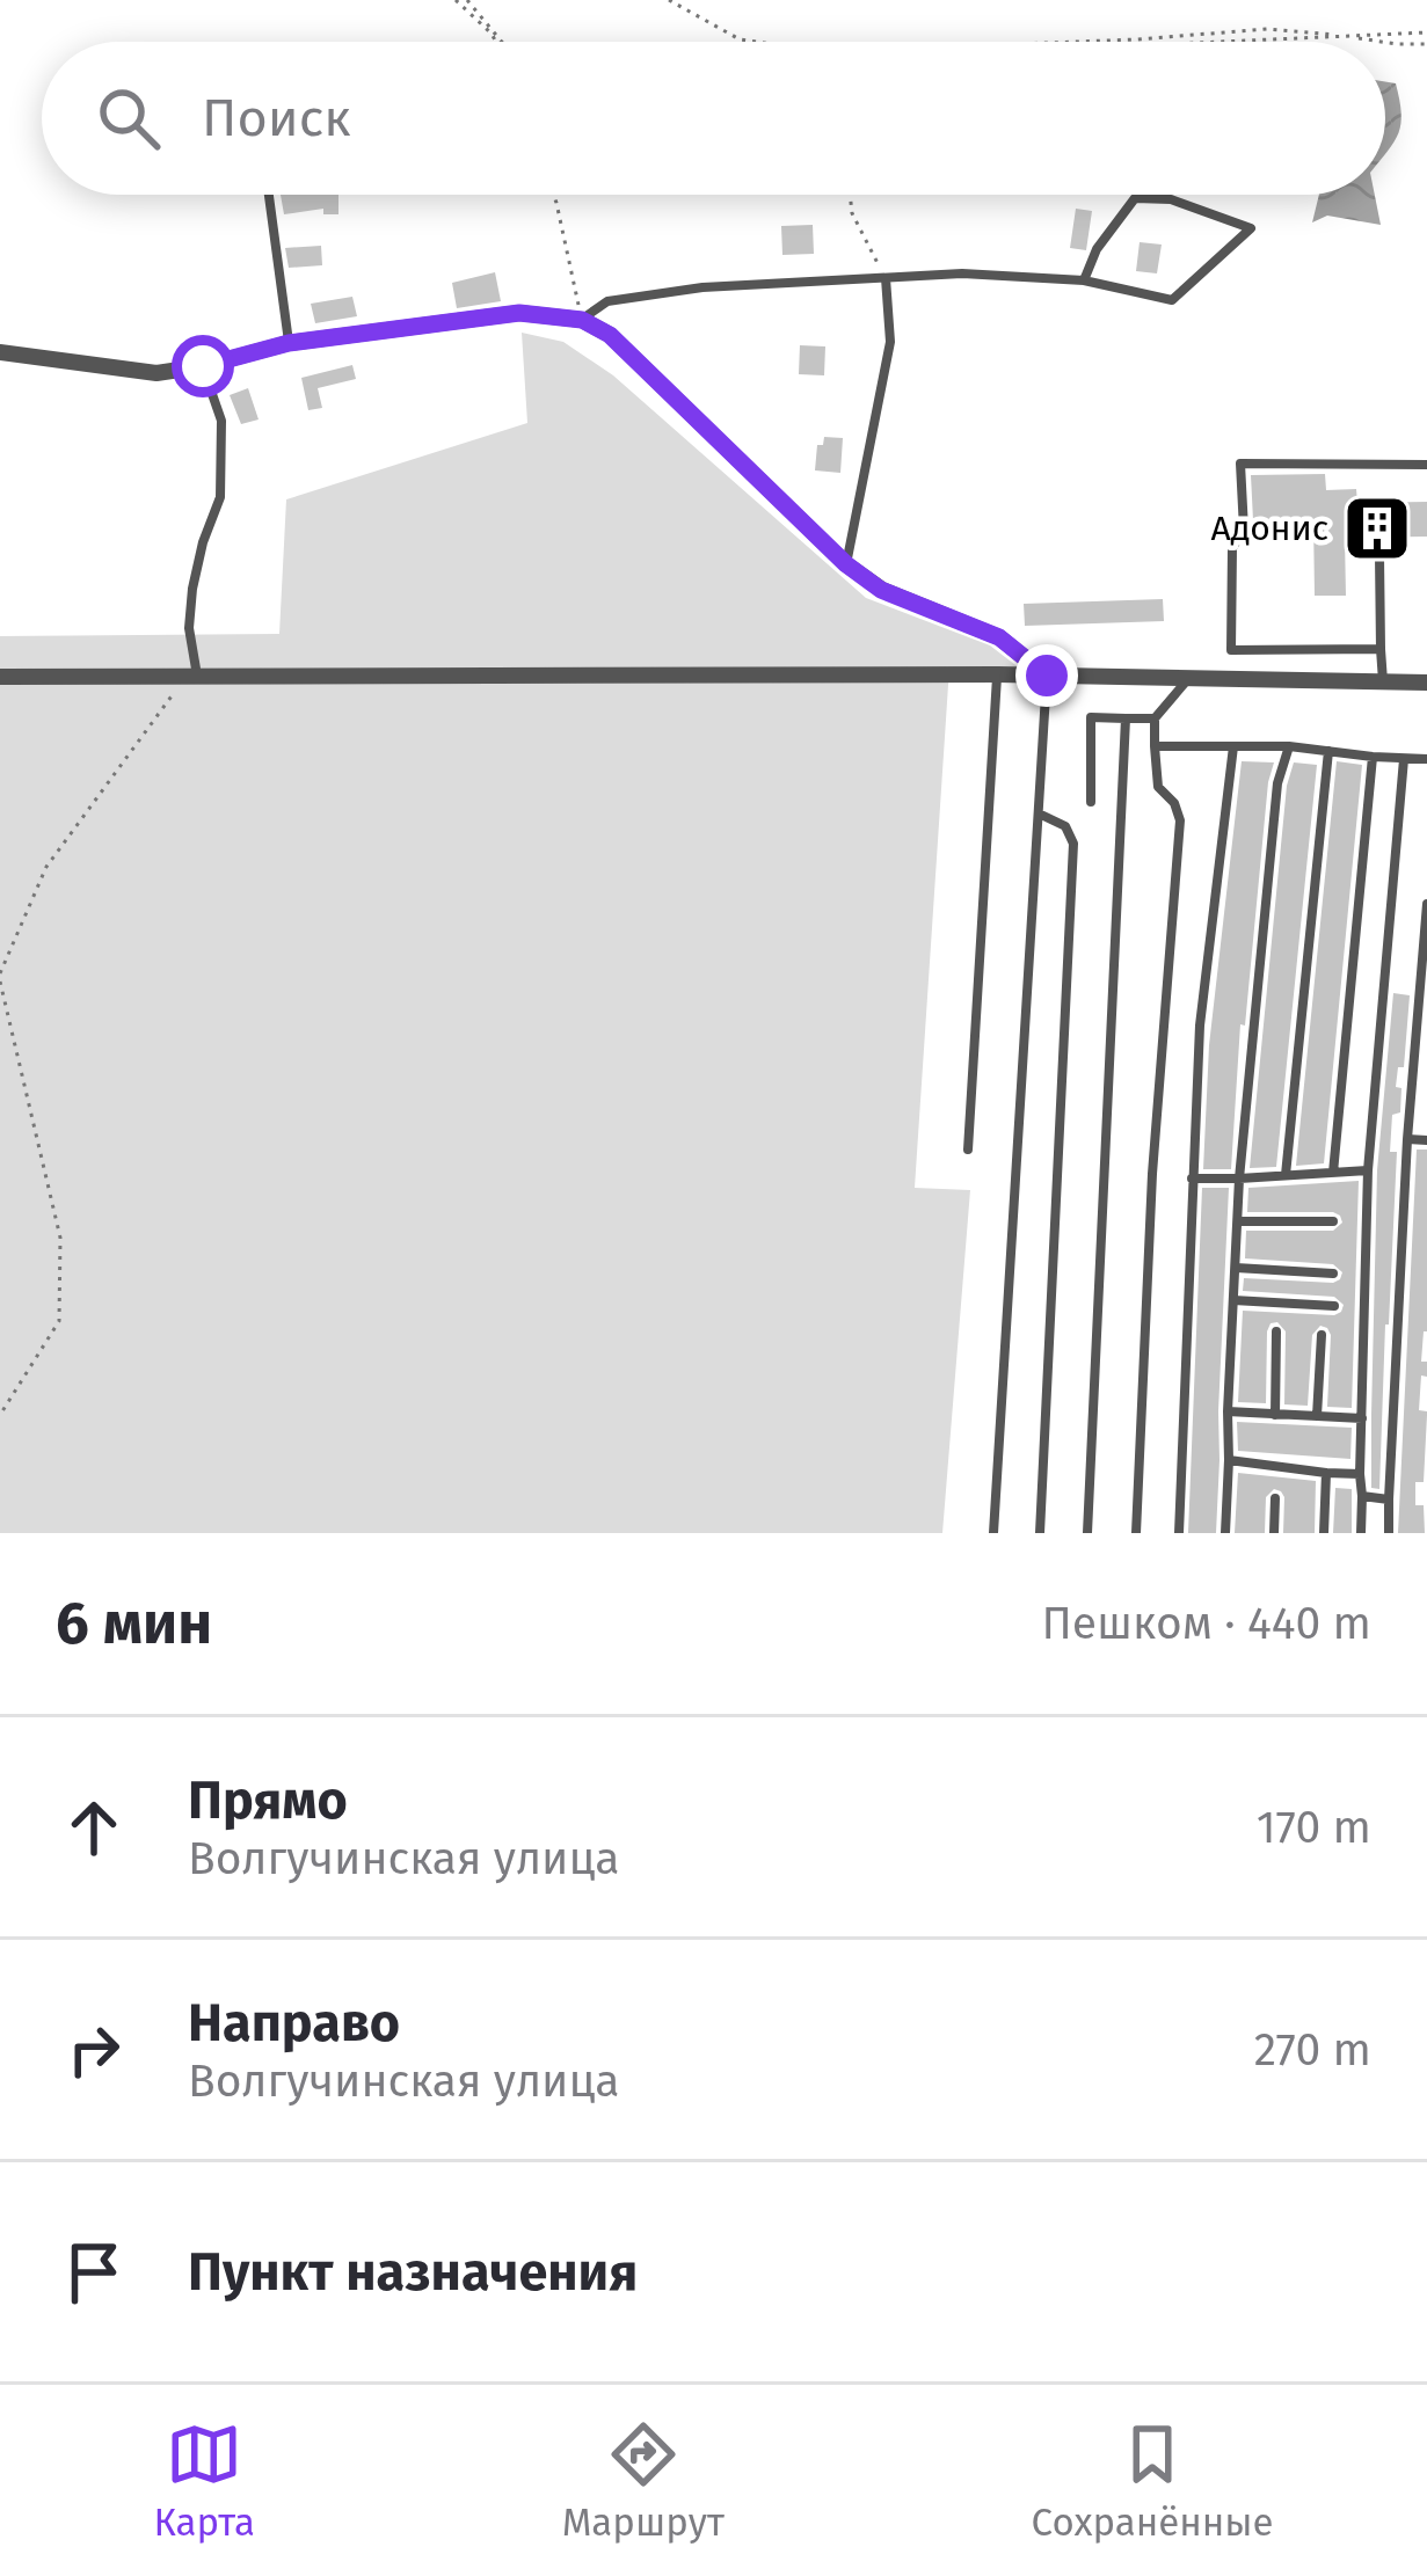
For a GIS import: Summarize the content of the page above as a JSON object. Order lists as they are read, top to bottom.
{
  "places": {
    "building": ["Адонис"]
  },
  "page": {
    "search": "Поиск",
    "heading": ["6 мин", "Пешком · 440 m"],
    "list": [
      ["Прямо", "Волгучинская улица", "170 m"],
      ["Направо", "Волгучинская улица", "270 m"],
      "Пункт назначения"
    ],
    "nav": ["Карта", "Маршрут", "Сохранённые"]
  }
}
